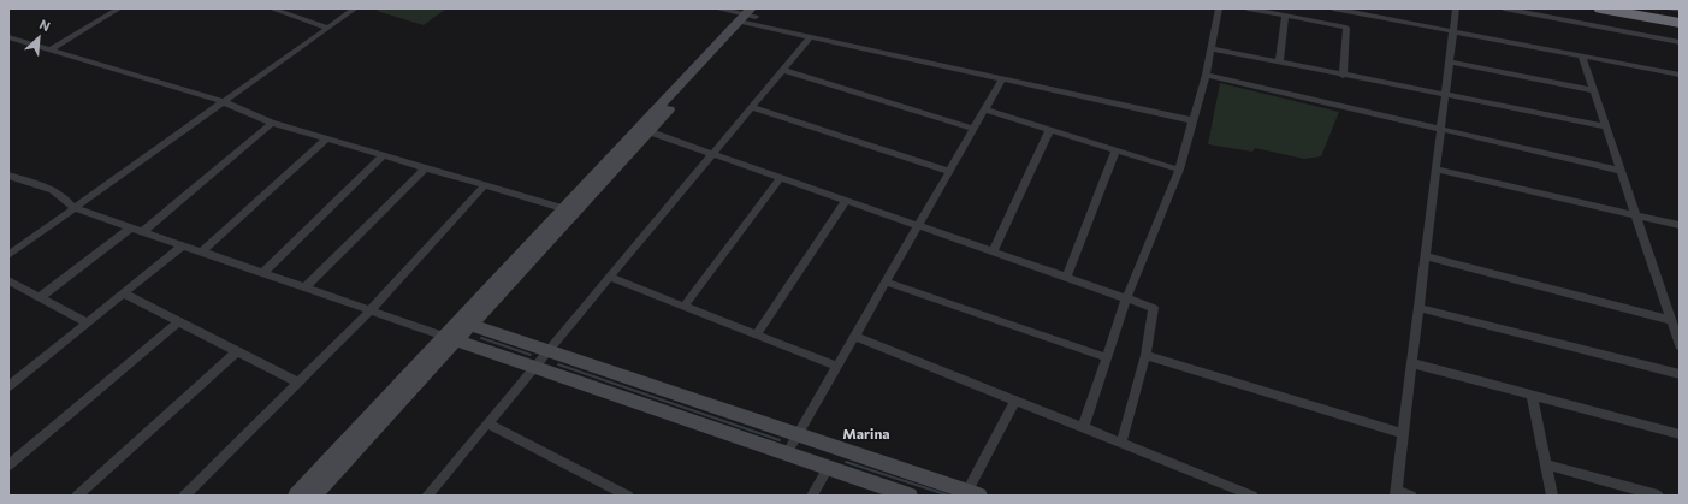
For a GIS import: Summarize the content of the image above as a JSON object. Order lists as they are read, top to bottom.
{
  "districts": ["Marina"],
  "north": "top right"
}
